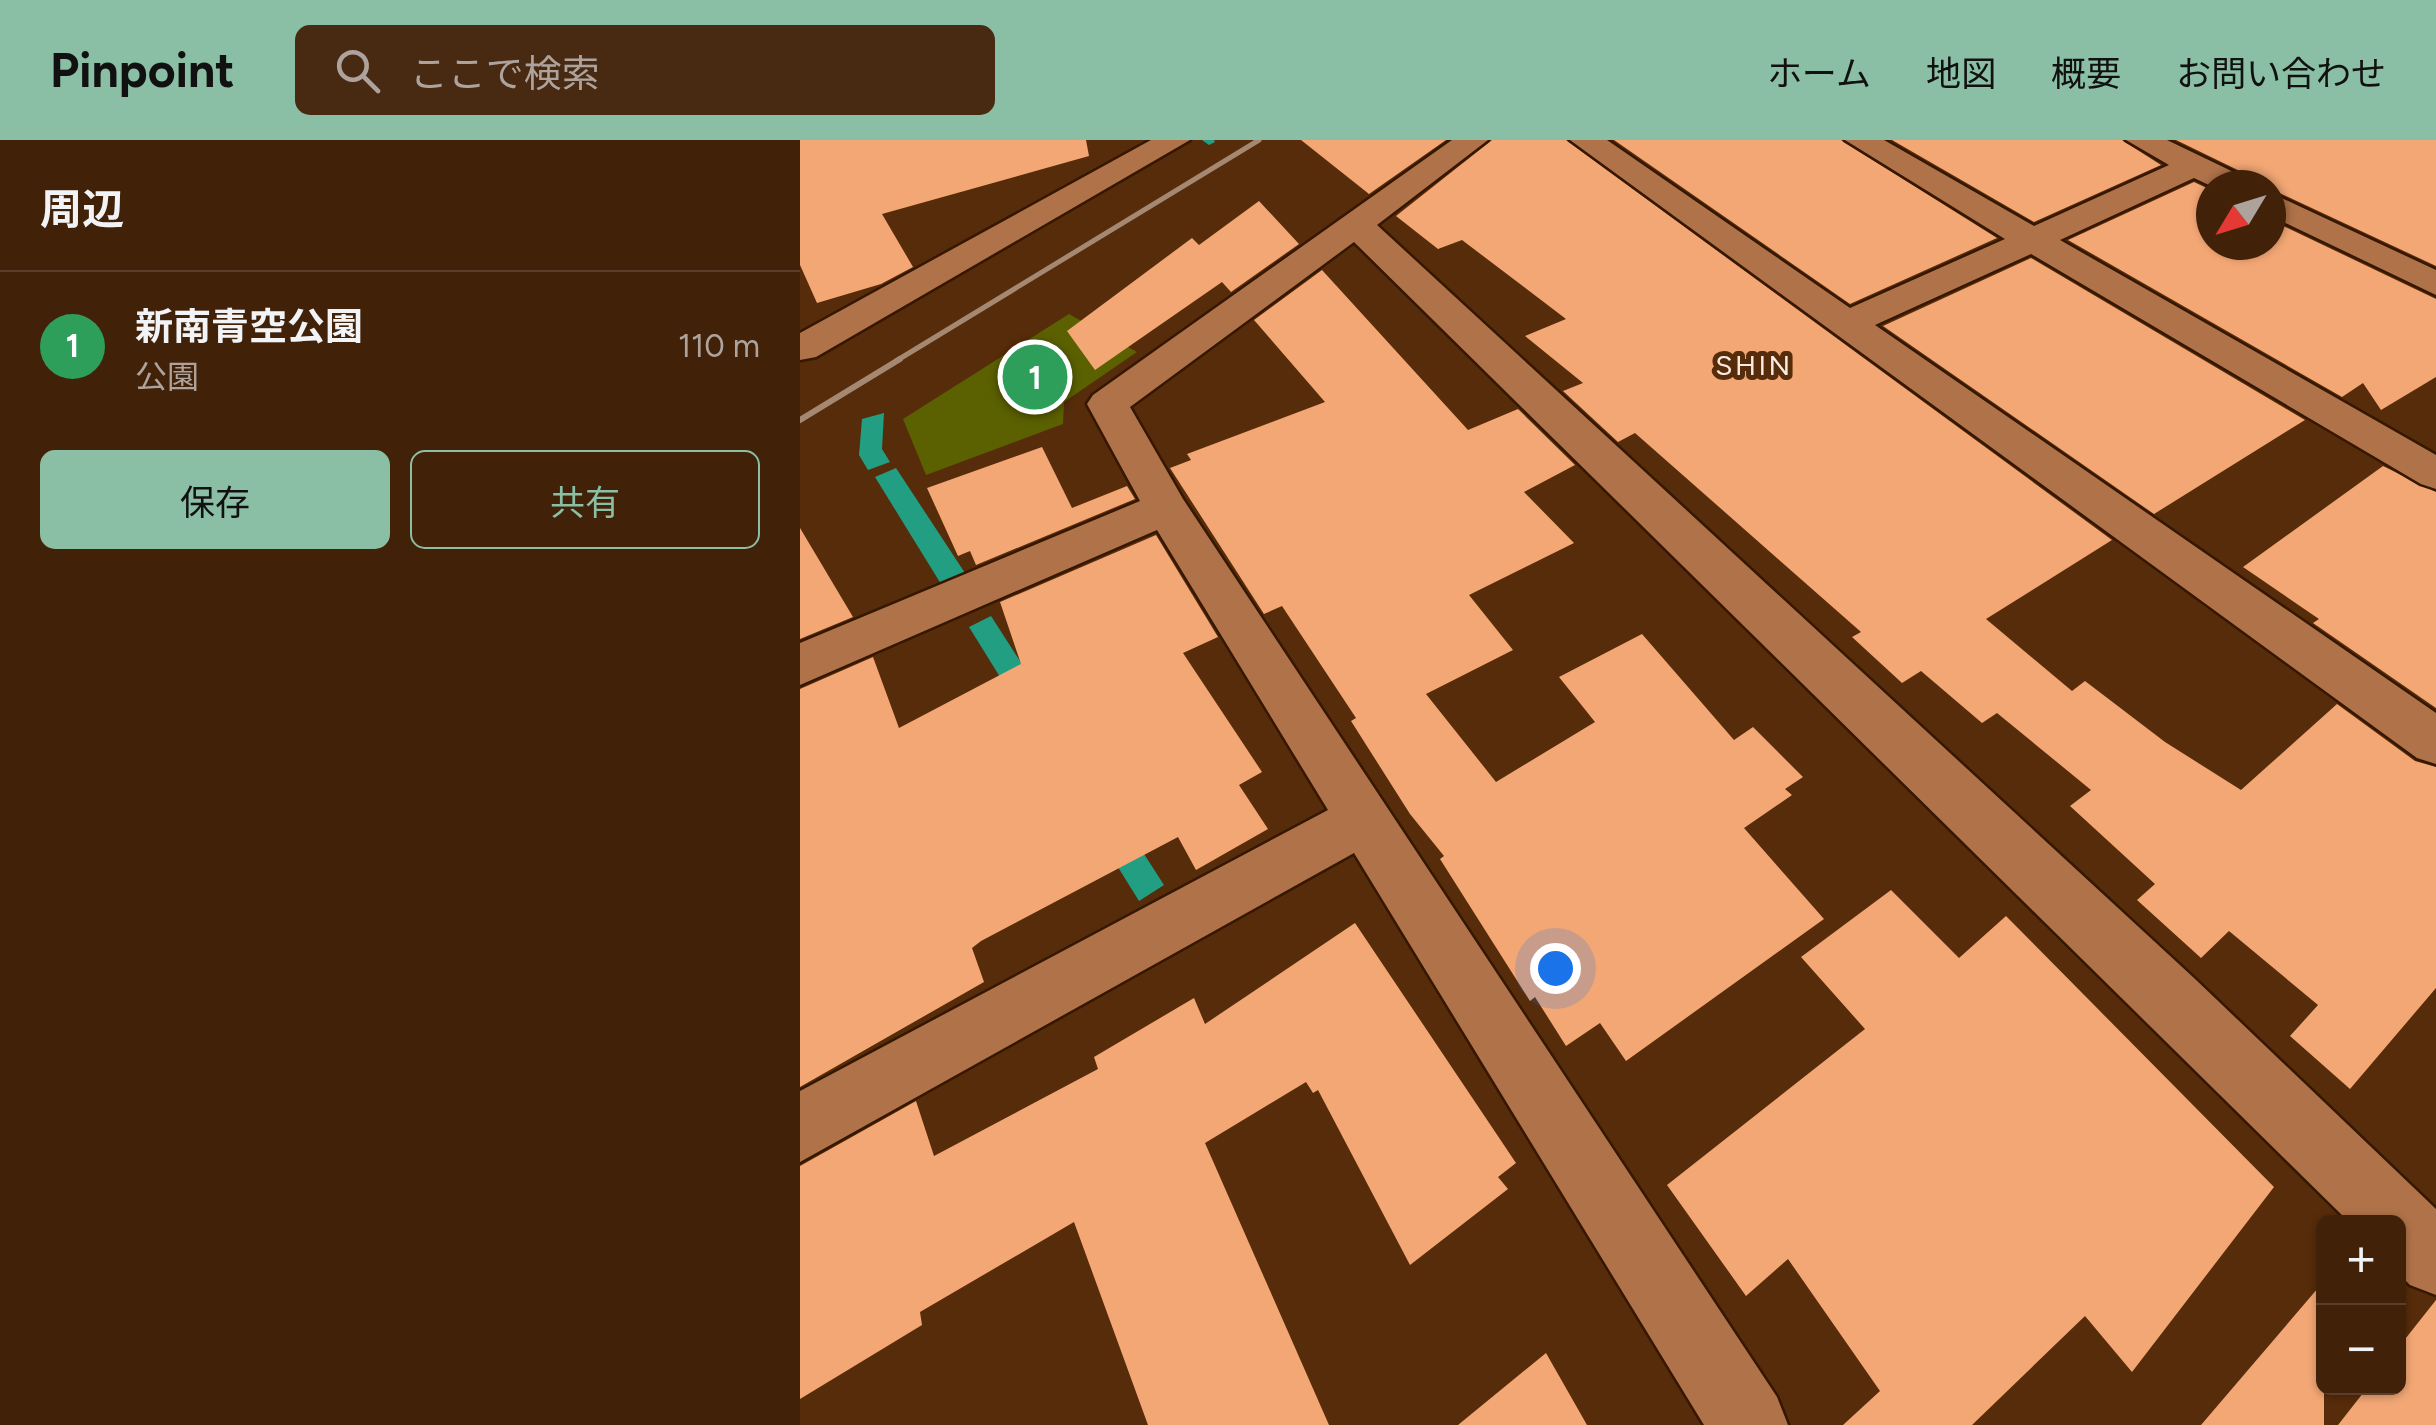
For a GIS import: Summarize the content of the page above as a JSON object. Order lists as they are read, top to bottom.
{
  "districts": ["SHIN"],
  "north": "bottom left",
  "page": {
    "header": "Pinpoint",
    "search": "ここで検索",
    "nav": [
      "ホーム",
      "地図",
      "概要",
      "お問い合わせ"
    ],
    "heading": "周辺",
    "list": [
      {
        "mark": "1",
        "name": "新南青空公園",
        "note": "公園",
        "value": "110 m"
      }
    ],
    "pins": "1",
    "buttons": ["保存", "共有"],
    "map_buttons": ["+", "−"]
  }
}
